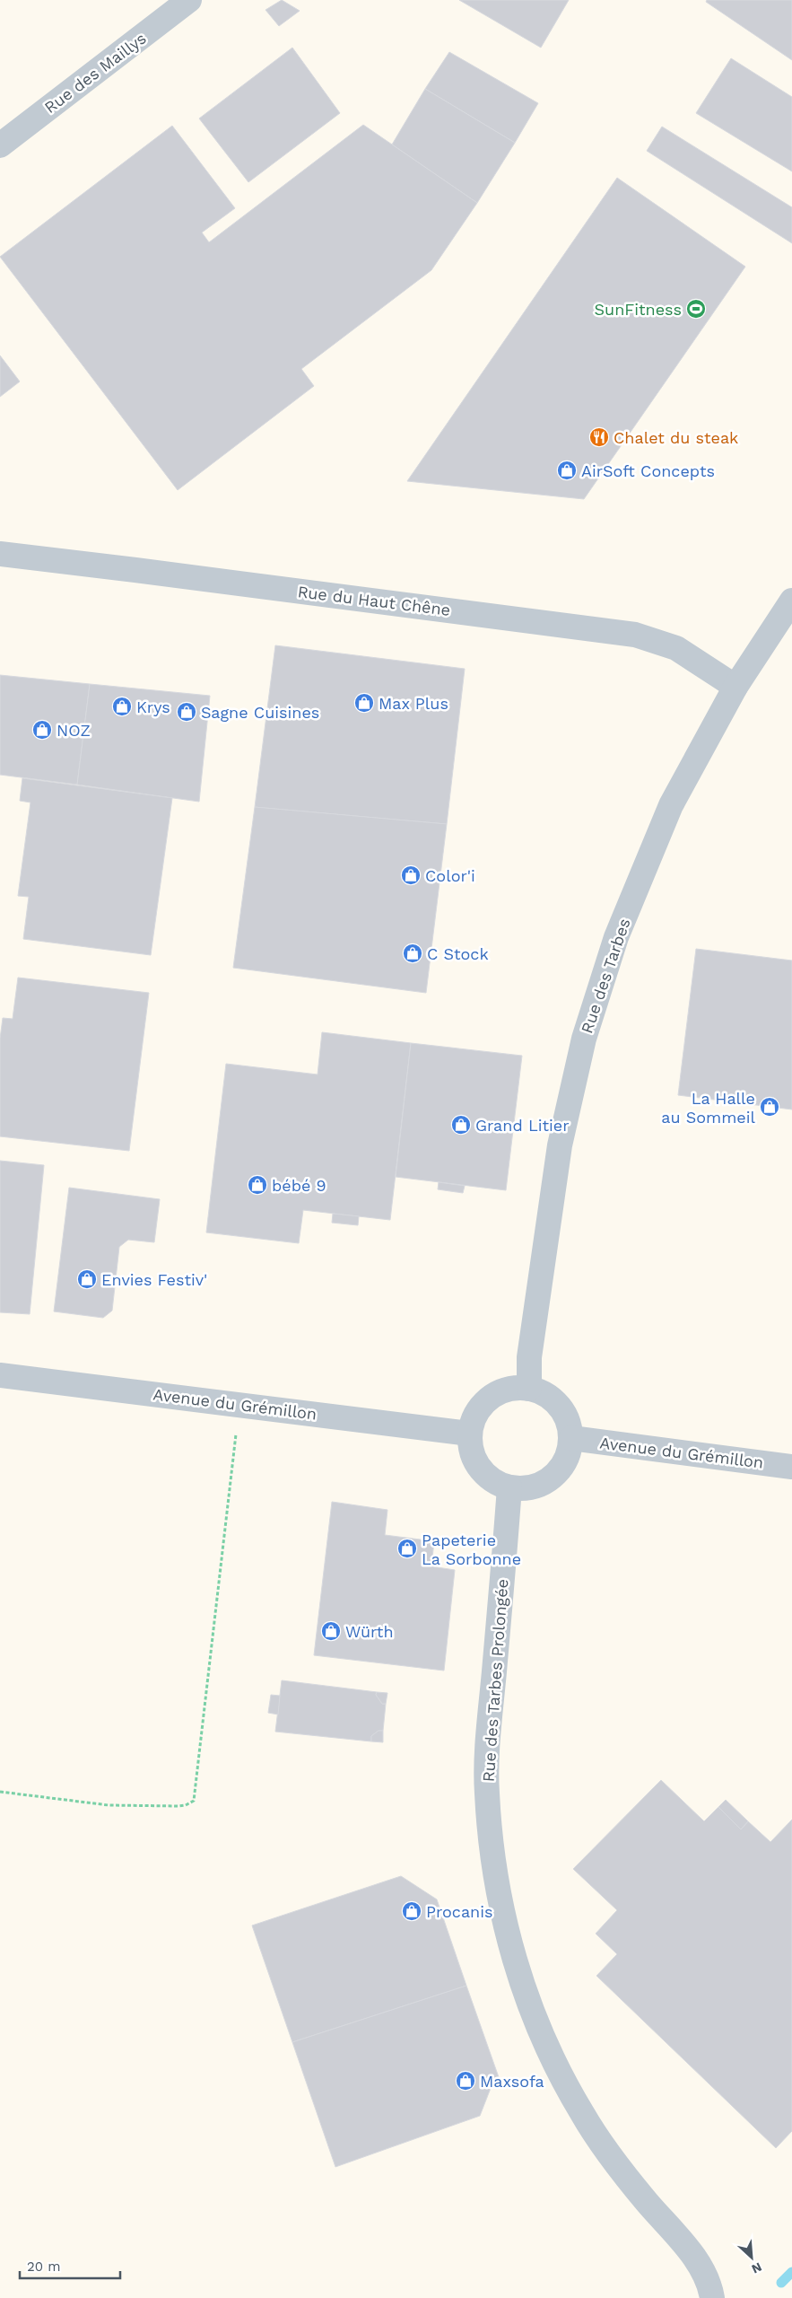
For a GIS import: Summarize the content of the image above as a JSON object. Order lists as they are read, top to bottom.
{
  "streets": {
    "street": [
      "Rue des Maillys",
      "Rue du Haut Chêne",
      "Rue des Tarbes",
      "Avenue du Grémillon",
      "Rue des Tarbes Prolongée"
    ]
  },
  "crossings": [
    ["Rue du Haut Chêne", "Rue des Tarbes"],
    ["Rue des Tarbes", "Avenue du Grémillon"],
    ["Rue des Tarbes", "Rue des Tarbes Prolongée"],
    ["Avenue du Grémillon", "Rue des Tarbes Prolongée"]
  ],
  "places": {
    "sports": ["SunFitness"],
    "restaurant": ["Chalet du steak"],
    "shop": [
      "AirSoft Concepts",
      "Max Plus",
      "Krys",
      "Sagne Cuisines",
      "NOZ",
      "Color'i",
      "C Stock",
      "La Halle au Sommeil",
      "Grand Litier",
      "bébé 9",
      "Envies Festiv'",
      "Papeterie La Sorbonne",
      "Würth",
      "Procanis",
      "Maxsofa"
    ]
  },
  "scale_bar": "20 m",
  "north": "bottom right"
}
